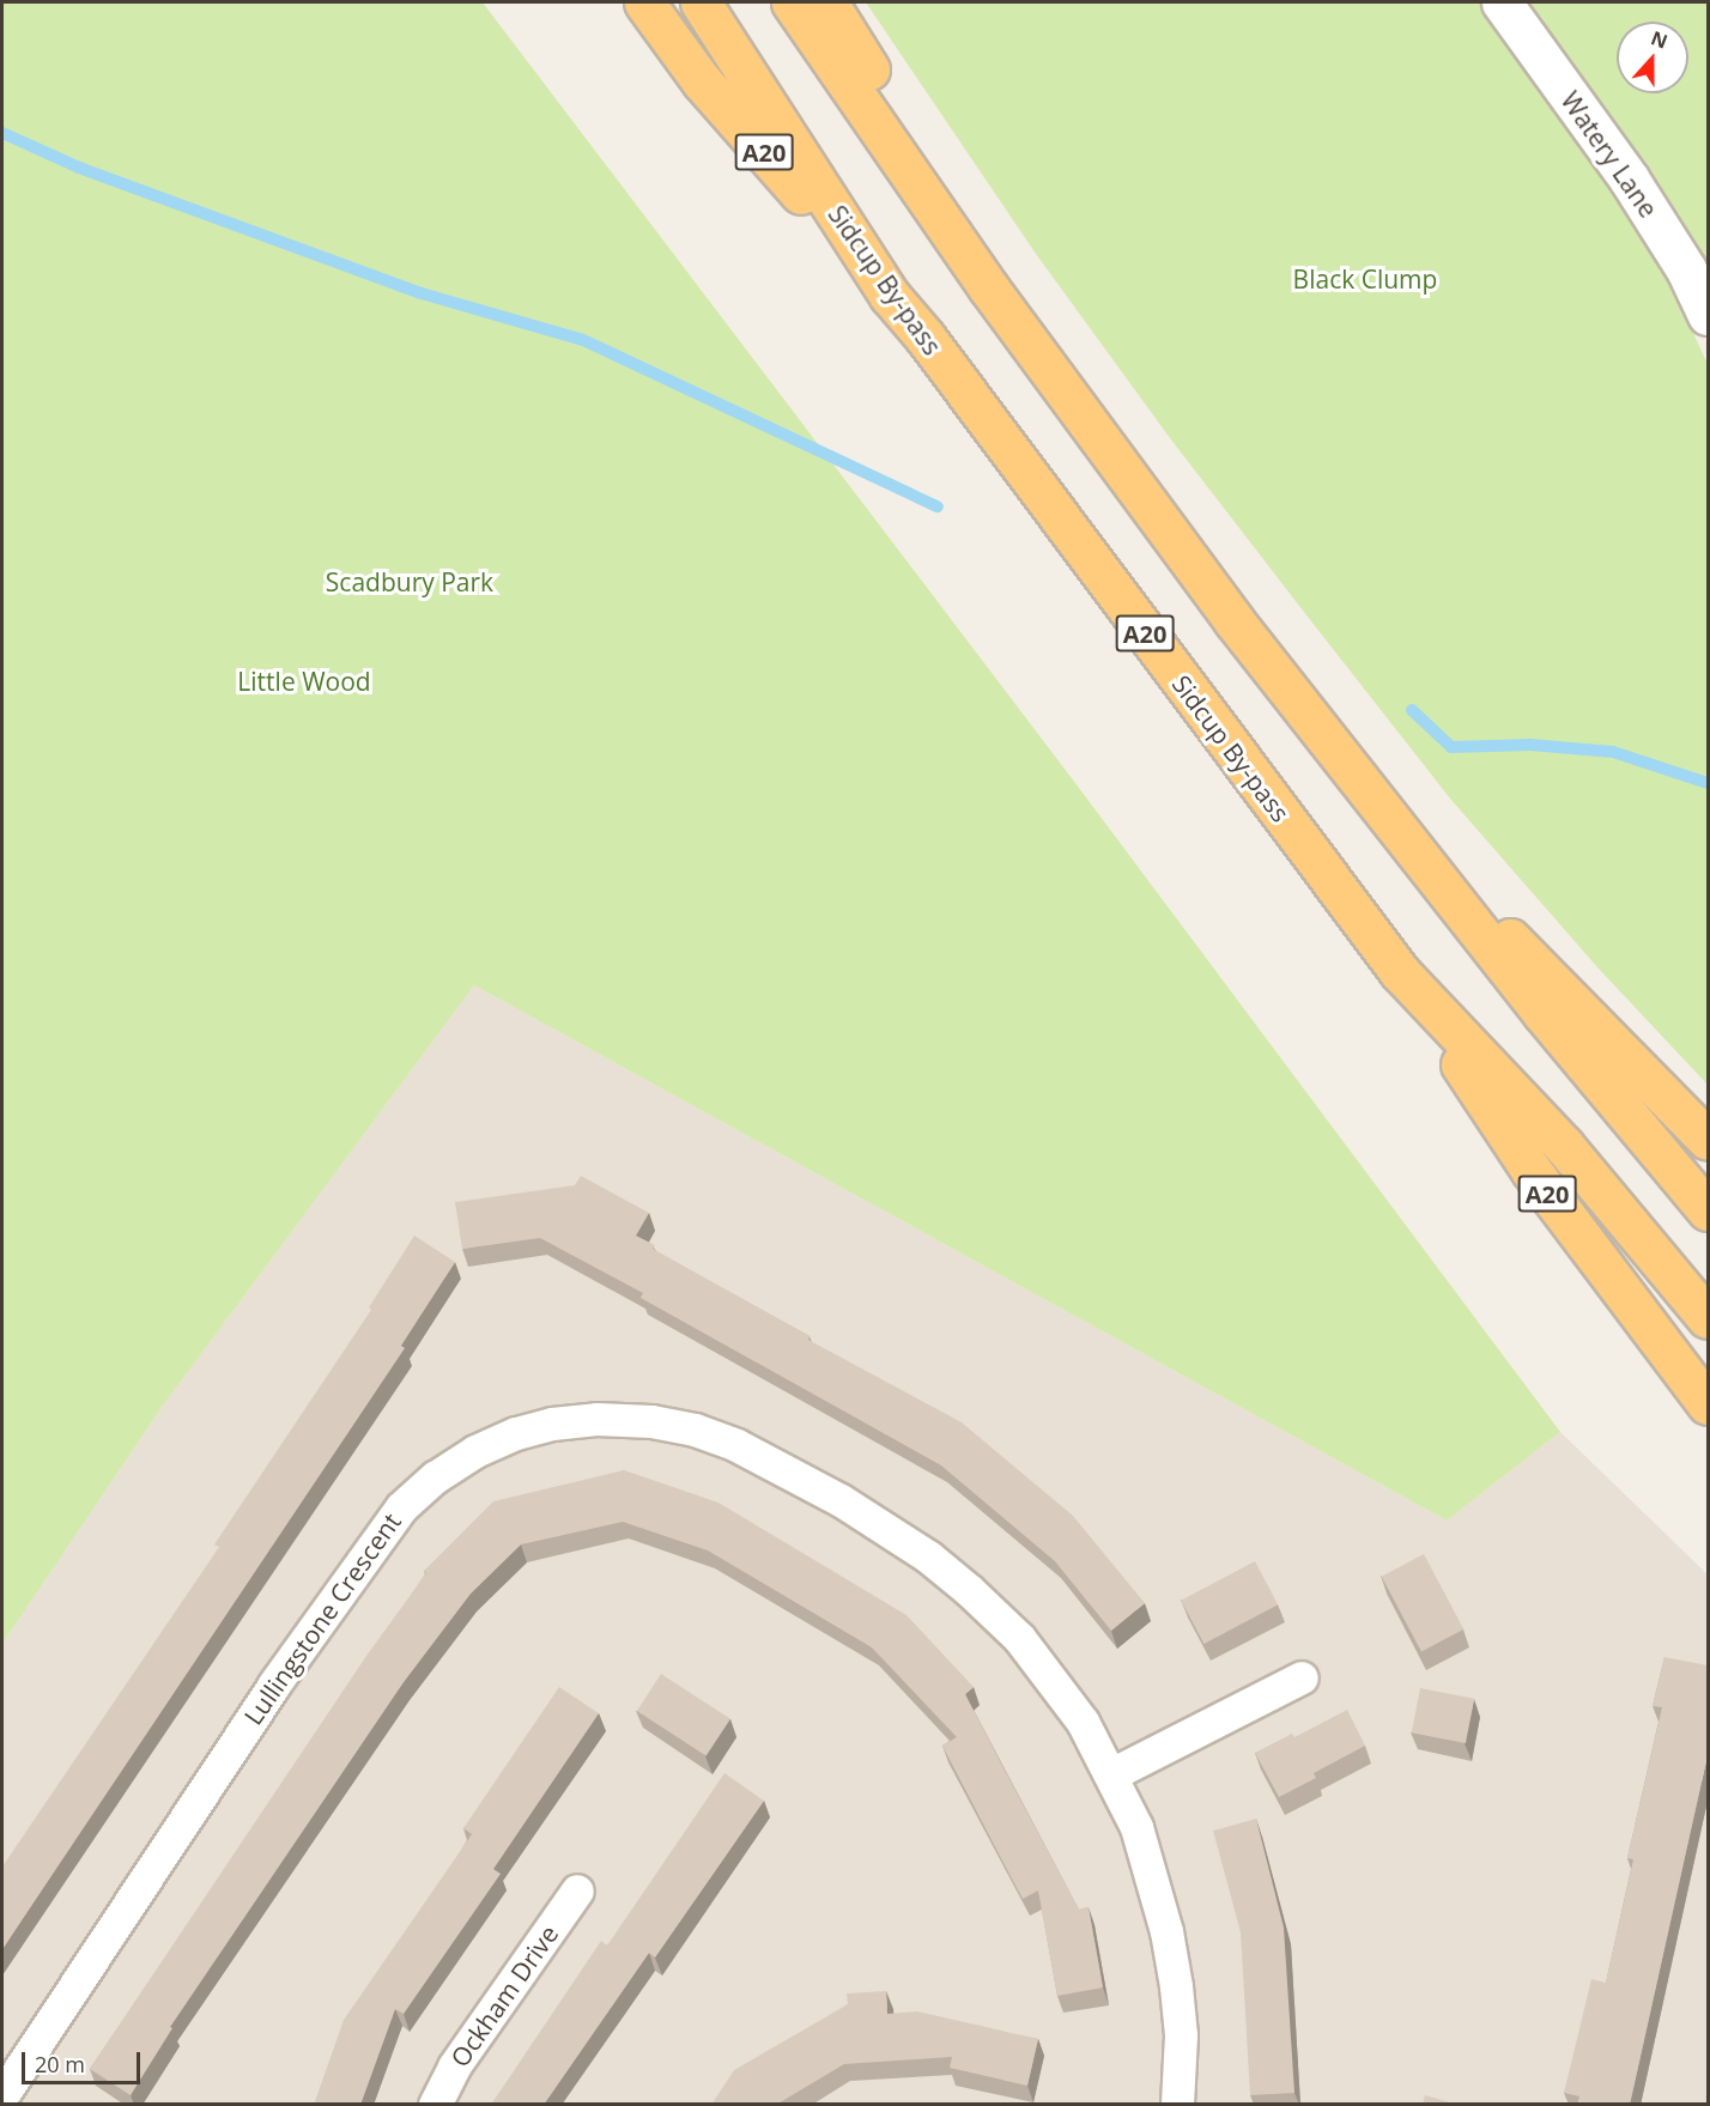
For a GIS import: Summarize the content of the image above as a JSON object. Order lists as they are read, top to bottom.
{
  "streets": {
    "highway": ["A20", "Sidcup By-pass"],
    "street": ["Watery Lane", "Lullingstone Crescent", "Ockham Drive"]
  },
  "crossings": [
    ["A20", "Sidcup By-pass"]
  ],
  "parks": ["Black Clump", "Scadbury Park", "Little Wood"],
  "scale_bar": "20 m",
  "north": "top"
}
